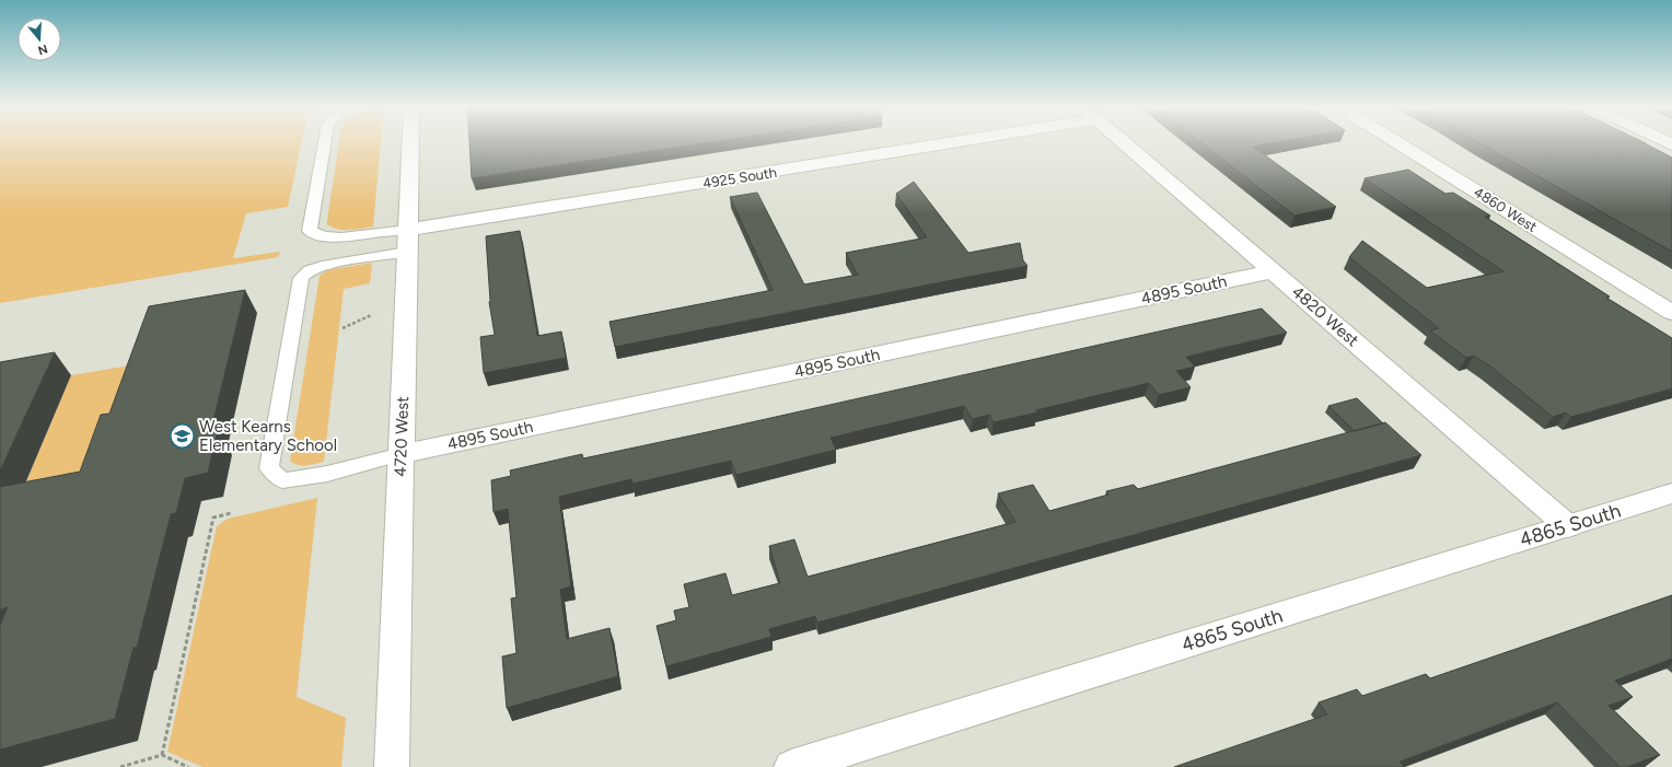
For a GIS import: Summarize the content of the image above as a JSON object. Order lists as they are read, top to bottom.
{
  "streets": {
    "street": [
      "4925 South",
      "4860 West",
      "4895 South",
      "4820 West",
      "4720 West",
      "4865 South"
    ]
  },
  "crossings": [
    ["4925 South", "4720 West"],
    ["4895 South", "4820 West"],
    ["4895 South", "4720 West"],
    ["4820 West", "4865 South"]
  ],
  "places": {
    "school or university": ["West Kearns Elementary School"]
  },
  "north": "bottom"
}
